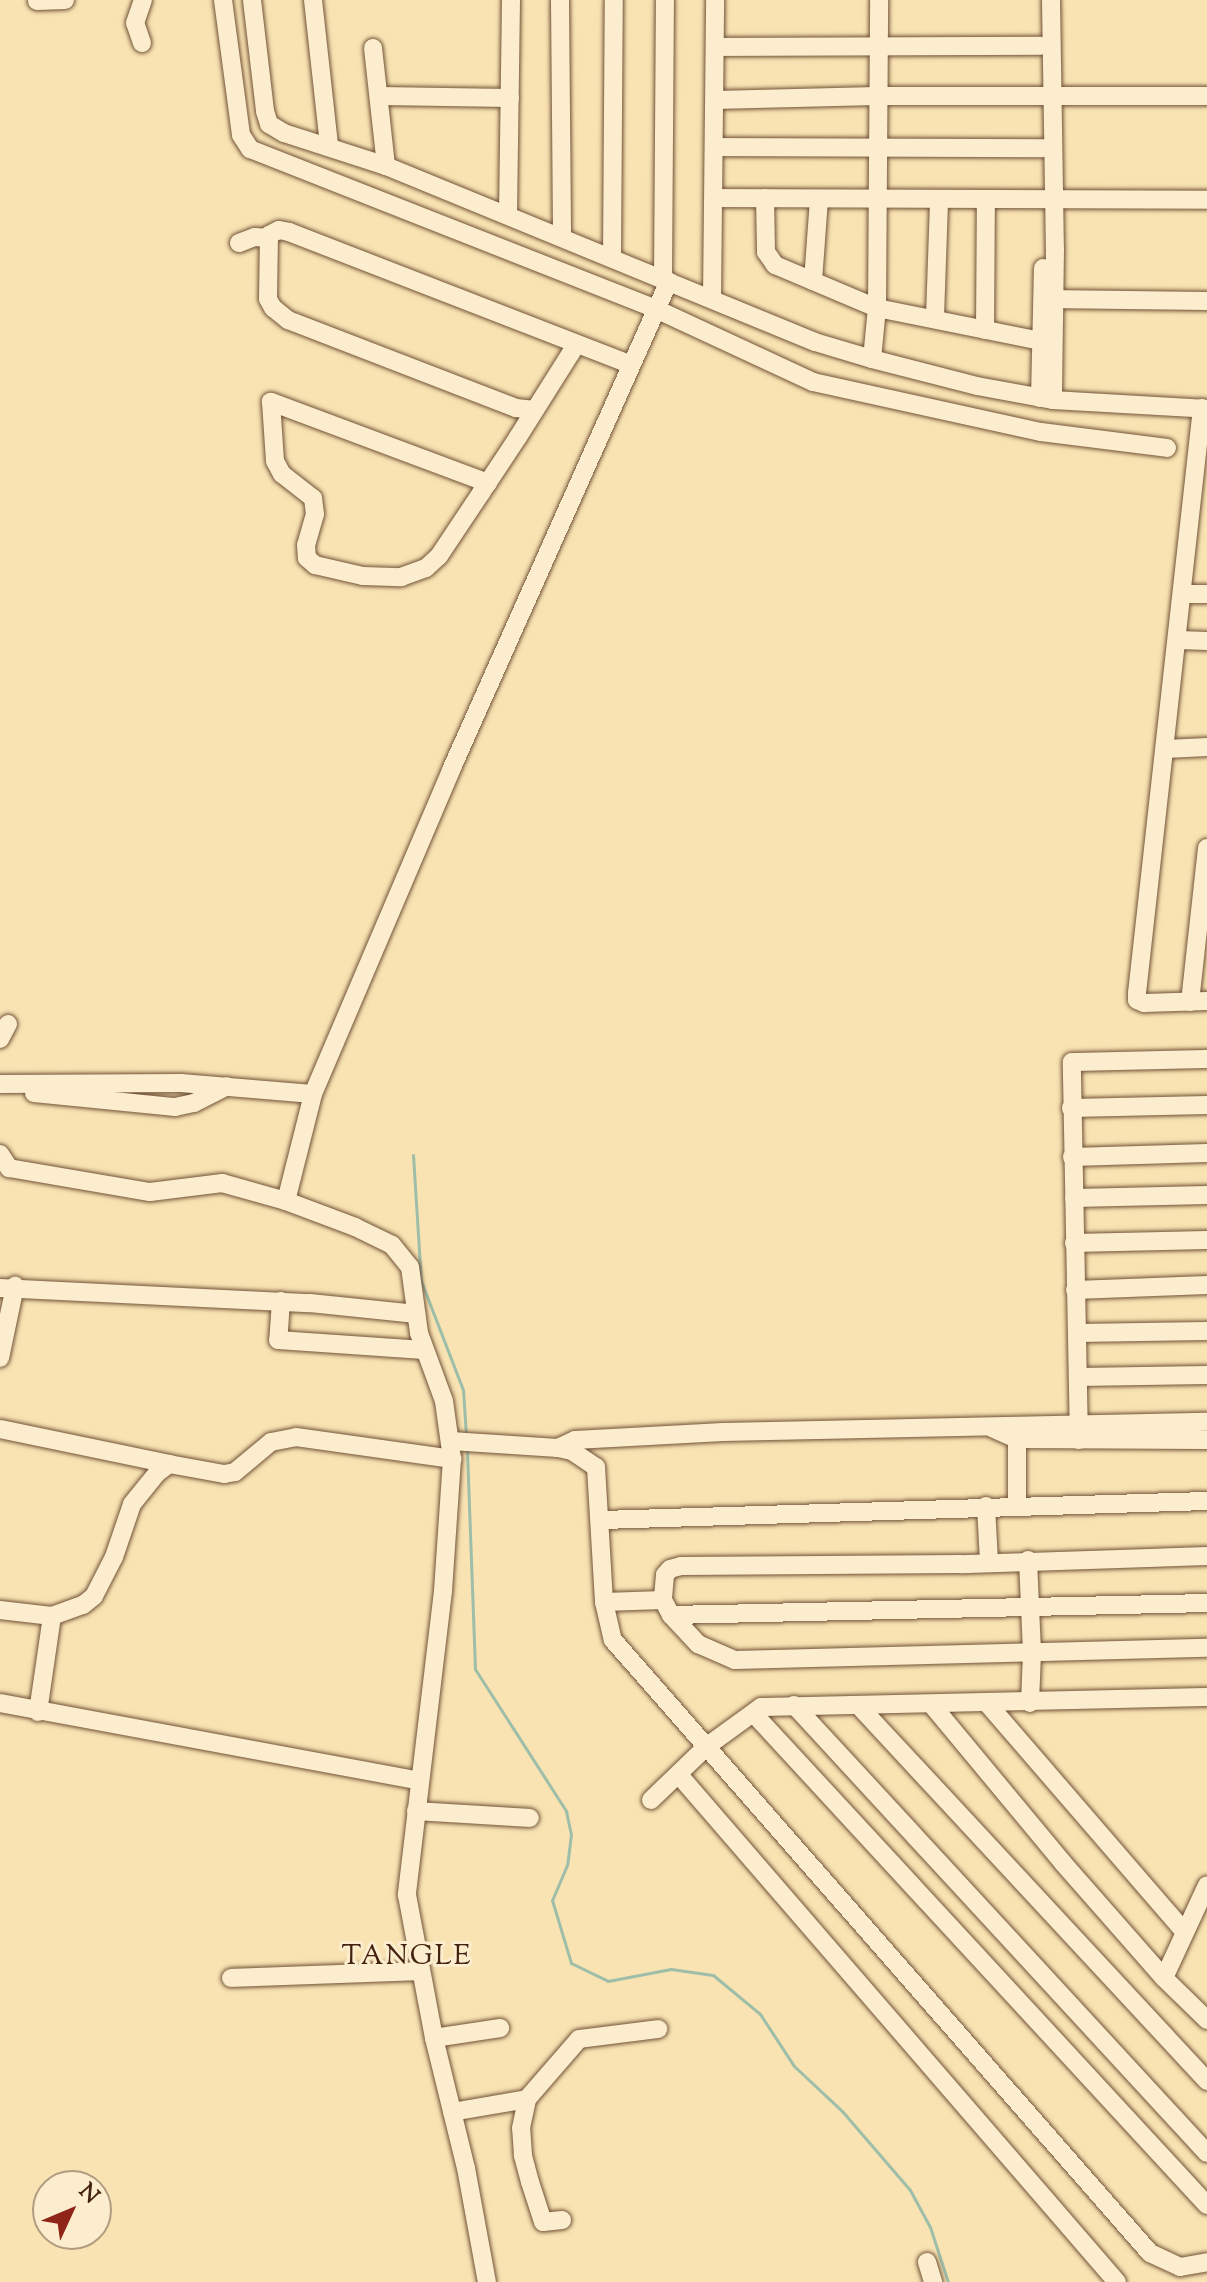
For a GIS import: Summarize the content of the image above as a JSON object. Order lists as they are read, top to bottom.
{
  "districts": ["TANGLE"],
  "north": "top right"
}
